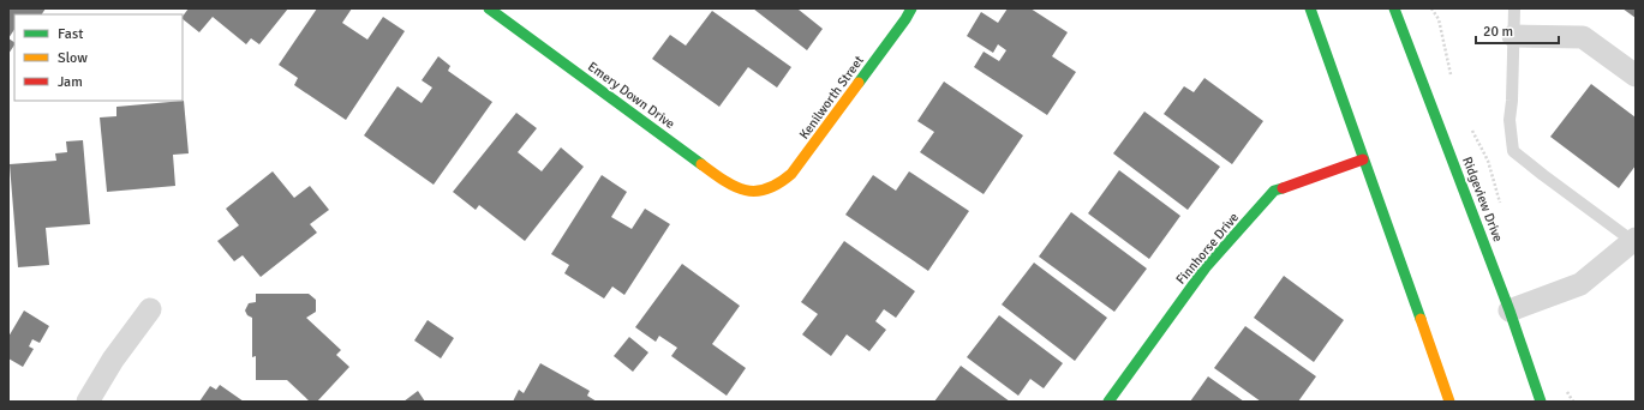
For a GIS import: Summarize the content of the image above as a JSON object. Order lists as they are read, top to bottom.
{
  "streets": {
    "street": [
      "Emery Down Drive",
      "Kenilworth Street",
      "Ridgeview Drive",
      "Finnhorse Drive"
    ]
  },
  "crossings": [
    ["Emery Down Drive", "Kenilworth Street"]
  ],
  "legend": ["Fast", "Slow", "Jam"],
  "scale_bar": "20 m"
}
